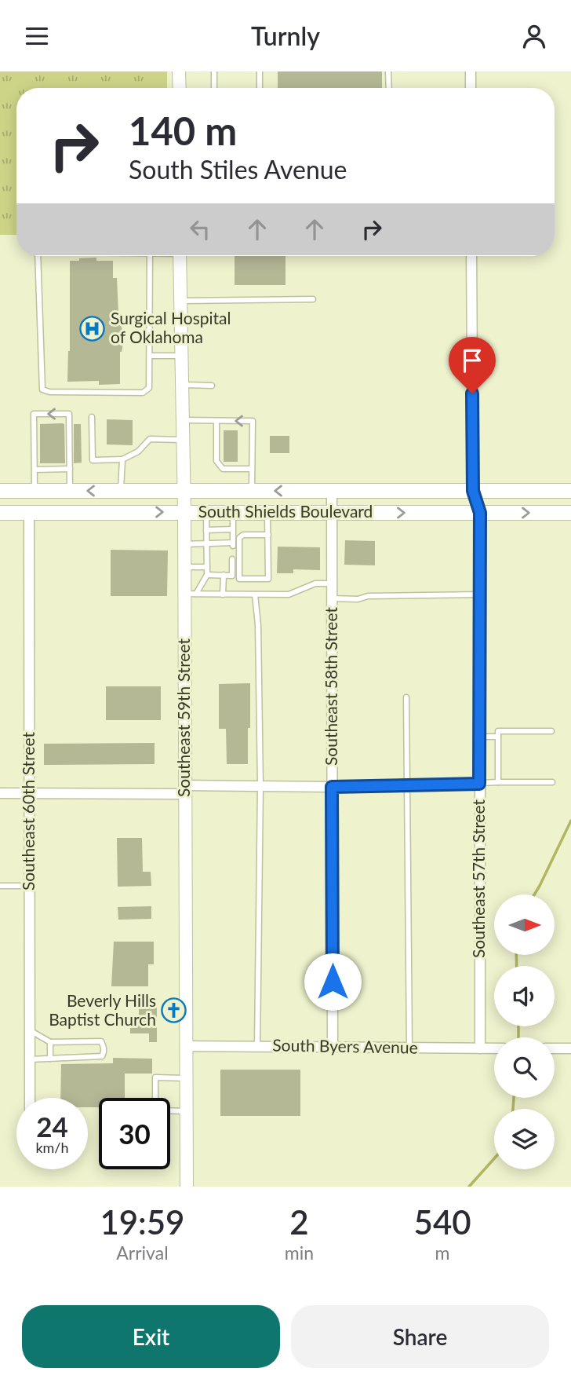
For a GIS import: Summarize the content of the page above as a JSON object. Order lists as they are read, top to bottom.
{
  "streets": {
    "main road": ["South Shields Boulevard", "Southeast 59th Street"],
    "street": [
      "Southeast 58th Street",
      "Southeast 60th Street",
      "Southeast 57th Street",
      "South Byers Avenue"
    ]
  },
  "crossings": [
    ["South Shields Boulevard", "Southeast 58th Street"],
    ["South Shields Boulevard", "Southeast 59th Street"],
    ["South Shields Boulevard", "Southeast 60th Street"],
    ["South Shields Boulevard", "Southeast 57th Street"],
    ["Southeast 58th Street", "South Byers Avenue"],
    ["Southeast 59th Street", "South Byers Avenue"],
    ["Southeast 57th Street", "South Byers Avenue"]
  ],
  "places": {
    "hospital": ["Surgical Hospital of Oklahoma"],
    "church": ["Beverly Hills Baptist Church"]
  },
  "north": "right",
  "page": {
    "header": "Turnly",
    "turn": ["140 m", "South Stiles Avenue"],
    "speed": "24 km/h",
    "limit": "30",
    "eta": [
      "19:59",
      "Arrival",
      "2",
      "min",
      "540",
      "m"
    ],
    "buttons": ["Exit", "Share"]
  }
}
